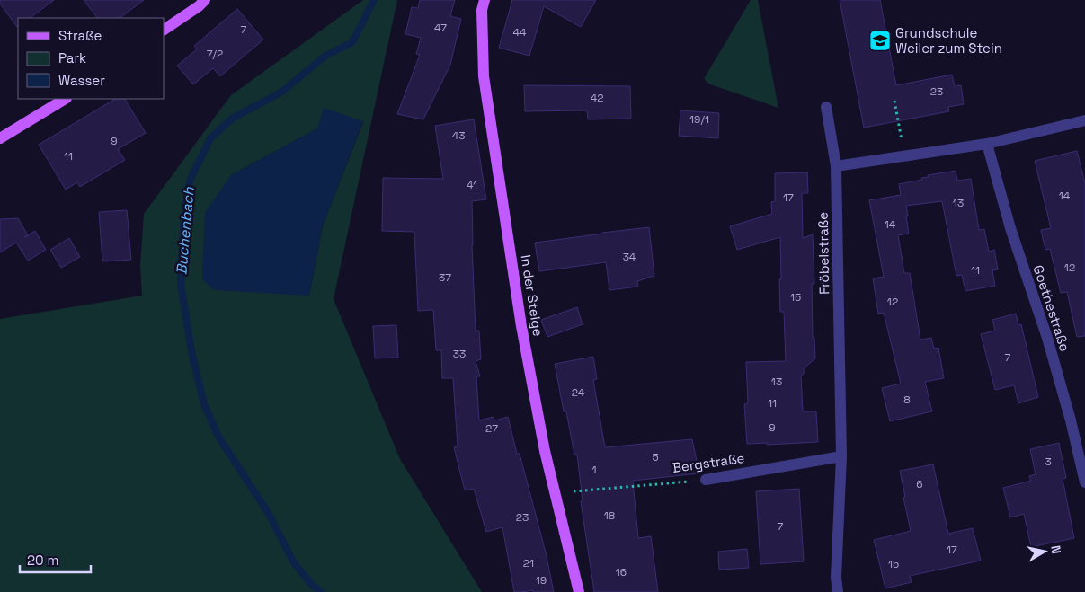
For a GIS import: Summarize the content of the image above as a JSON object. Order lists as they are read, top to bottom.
{
  "streets": {
    "main road": ["In der Steige"],
    "street": ["Fröbelstraße", "Goethestraße", "Bergstraße"]
  },
  "crossings": [
    ["Fröbelstraße", "Bergstraße"]
  ],
  "water": ["Buchenbach"],
  "places": {
    "school or university": ["Grundschule Weiler zum Stein"]
  },
  "house_numbers": [
    "47",
    "7",
    "44",
    "7/2",
    "23",
    "42",
    "19/1",
    "43",
    "9",
    "11",
    "41",
    "14",
    "17",
    "13",
    "14",
    "34",
    "12",
    "11",
    "37",
    "15",
    "12",
    "33",
    "7",
    "13",
    "24",
    "8",
    "11",
    "9",
    "27",
    "5",
    "3",
    "1",
    "6",
    "18",
    "23",
    "7",
    "17",
    "21",
    "15",
    "16",
    "19"
  ],
  "legend": ["Straße", "Park", "Wasser"],
  "scale_bar": "20 m",
  "north": "right"
}
